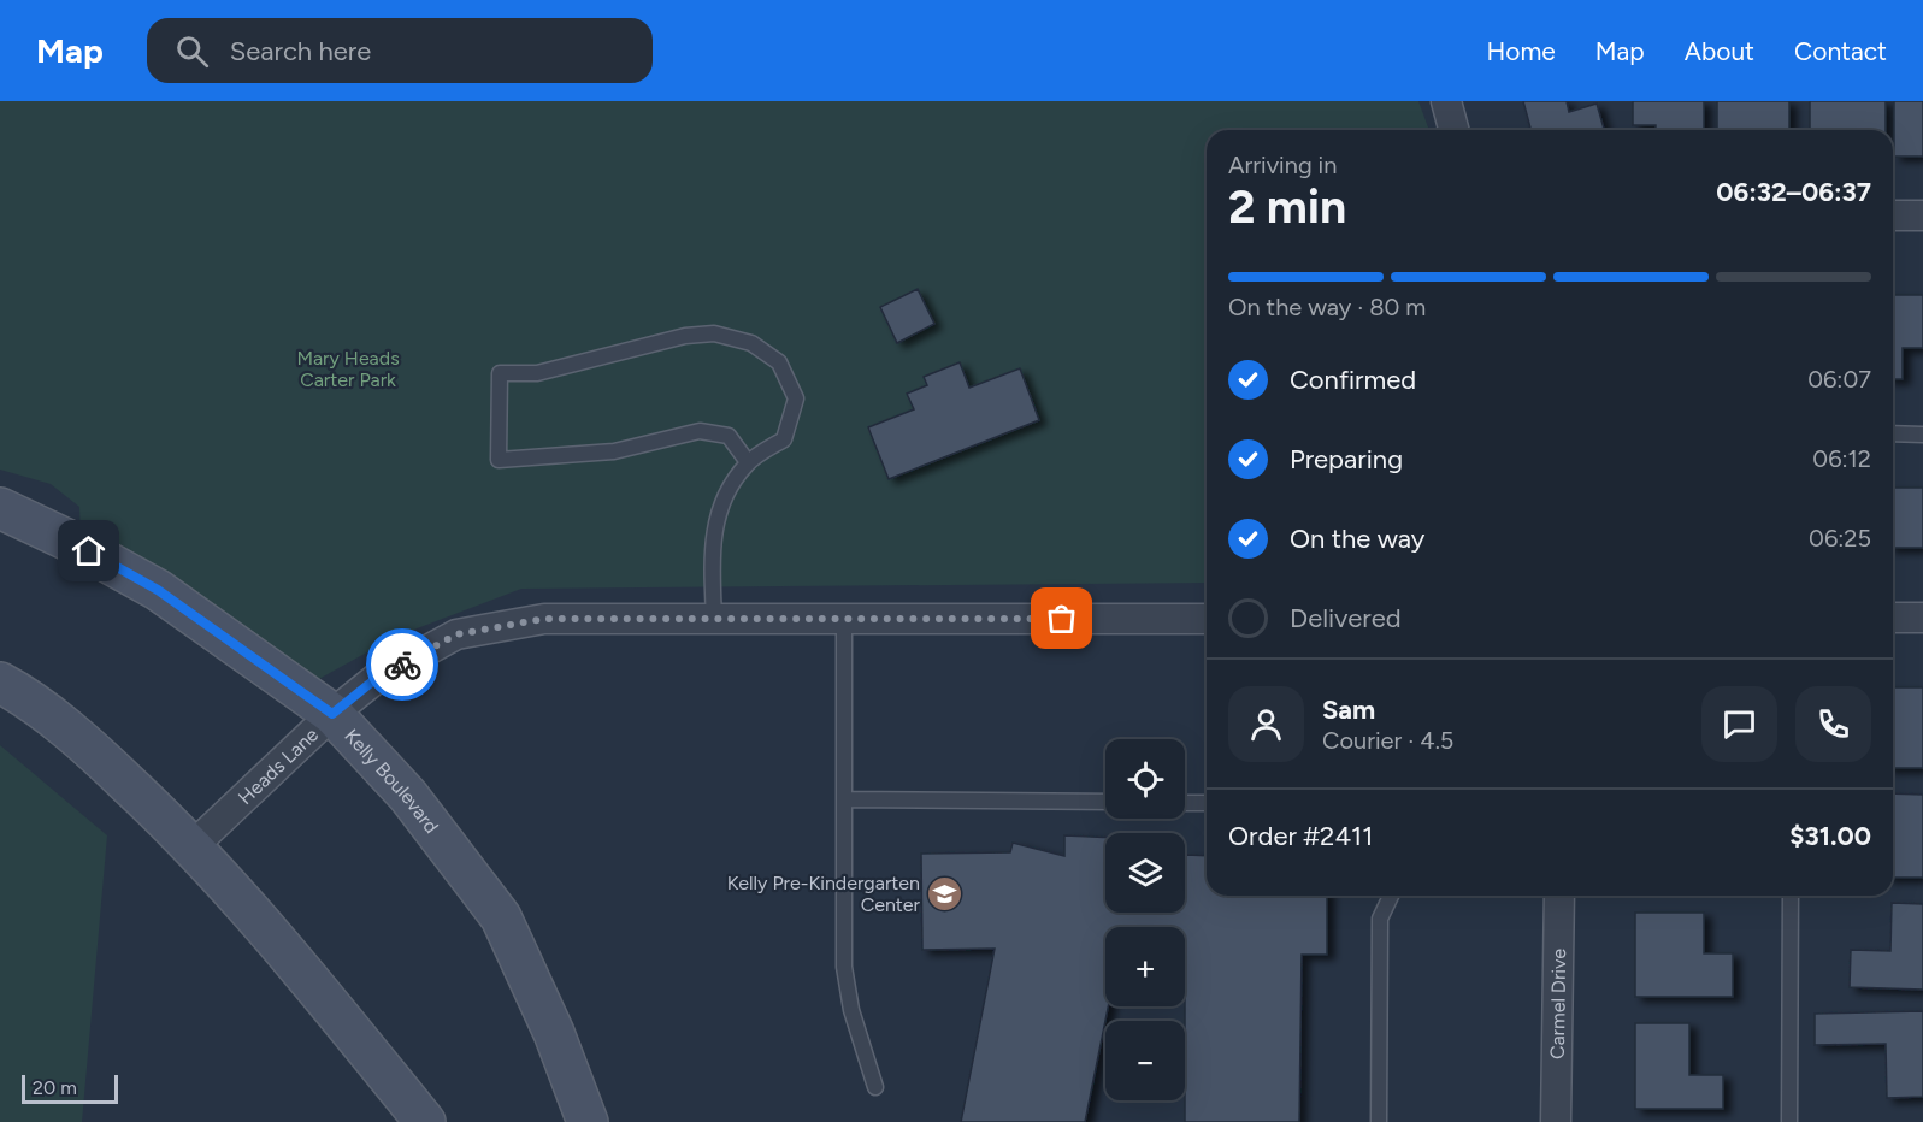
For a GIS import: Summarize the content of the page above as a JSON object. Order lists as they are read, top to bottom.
{
  "streets": {
    "main road": ["Kelly Boulevard"],
    "street": ["Heads Lane", "Carmel Drive"]
  },
  "crossings": [
    ["Heads Lane", "Kelly Boulevard"]
  ],
  "parks": ["Mary Heads Carter Park"],
  "places": {
    "school or university": ["Kelly Pre-Kindergarten Center"]
  },
  "scale_bar": "20 m",
  "page": {
    "header": "Map",
    "search": "Search here",
    "nav": [
      "Home",
      "Map",
      "About",
      "Contact"
    ],
    "heading": ["2 min", "Arriving in", "06:32–06:37"],
    "panel": [
      "Sam",
      "Courier · 4.5",
      "Order #2411",
      "$31.00"
    ],
    "bar": "On the way · 80 m",
    "list": [
      ["Confirmed", "06:07"],
      ["Preparing", "06:12"],
      ["On the way", "06:25"],
      "Delivered"
    ],
    "map_buttons": ["+", "−"],
    "scale": "20 m"
  }
}
